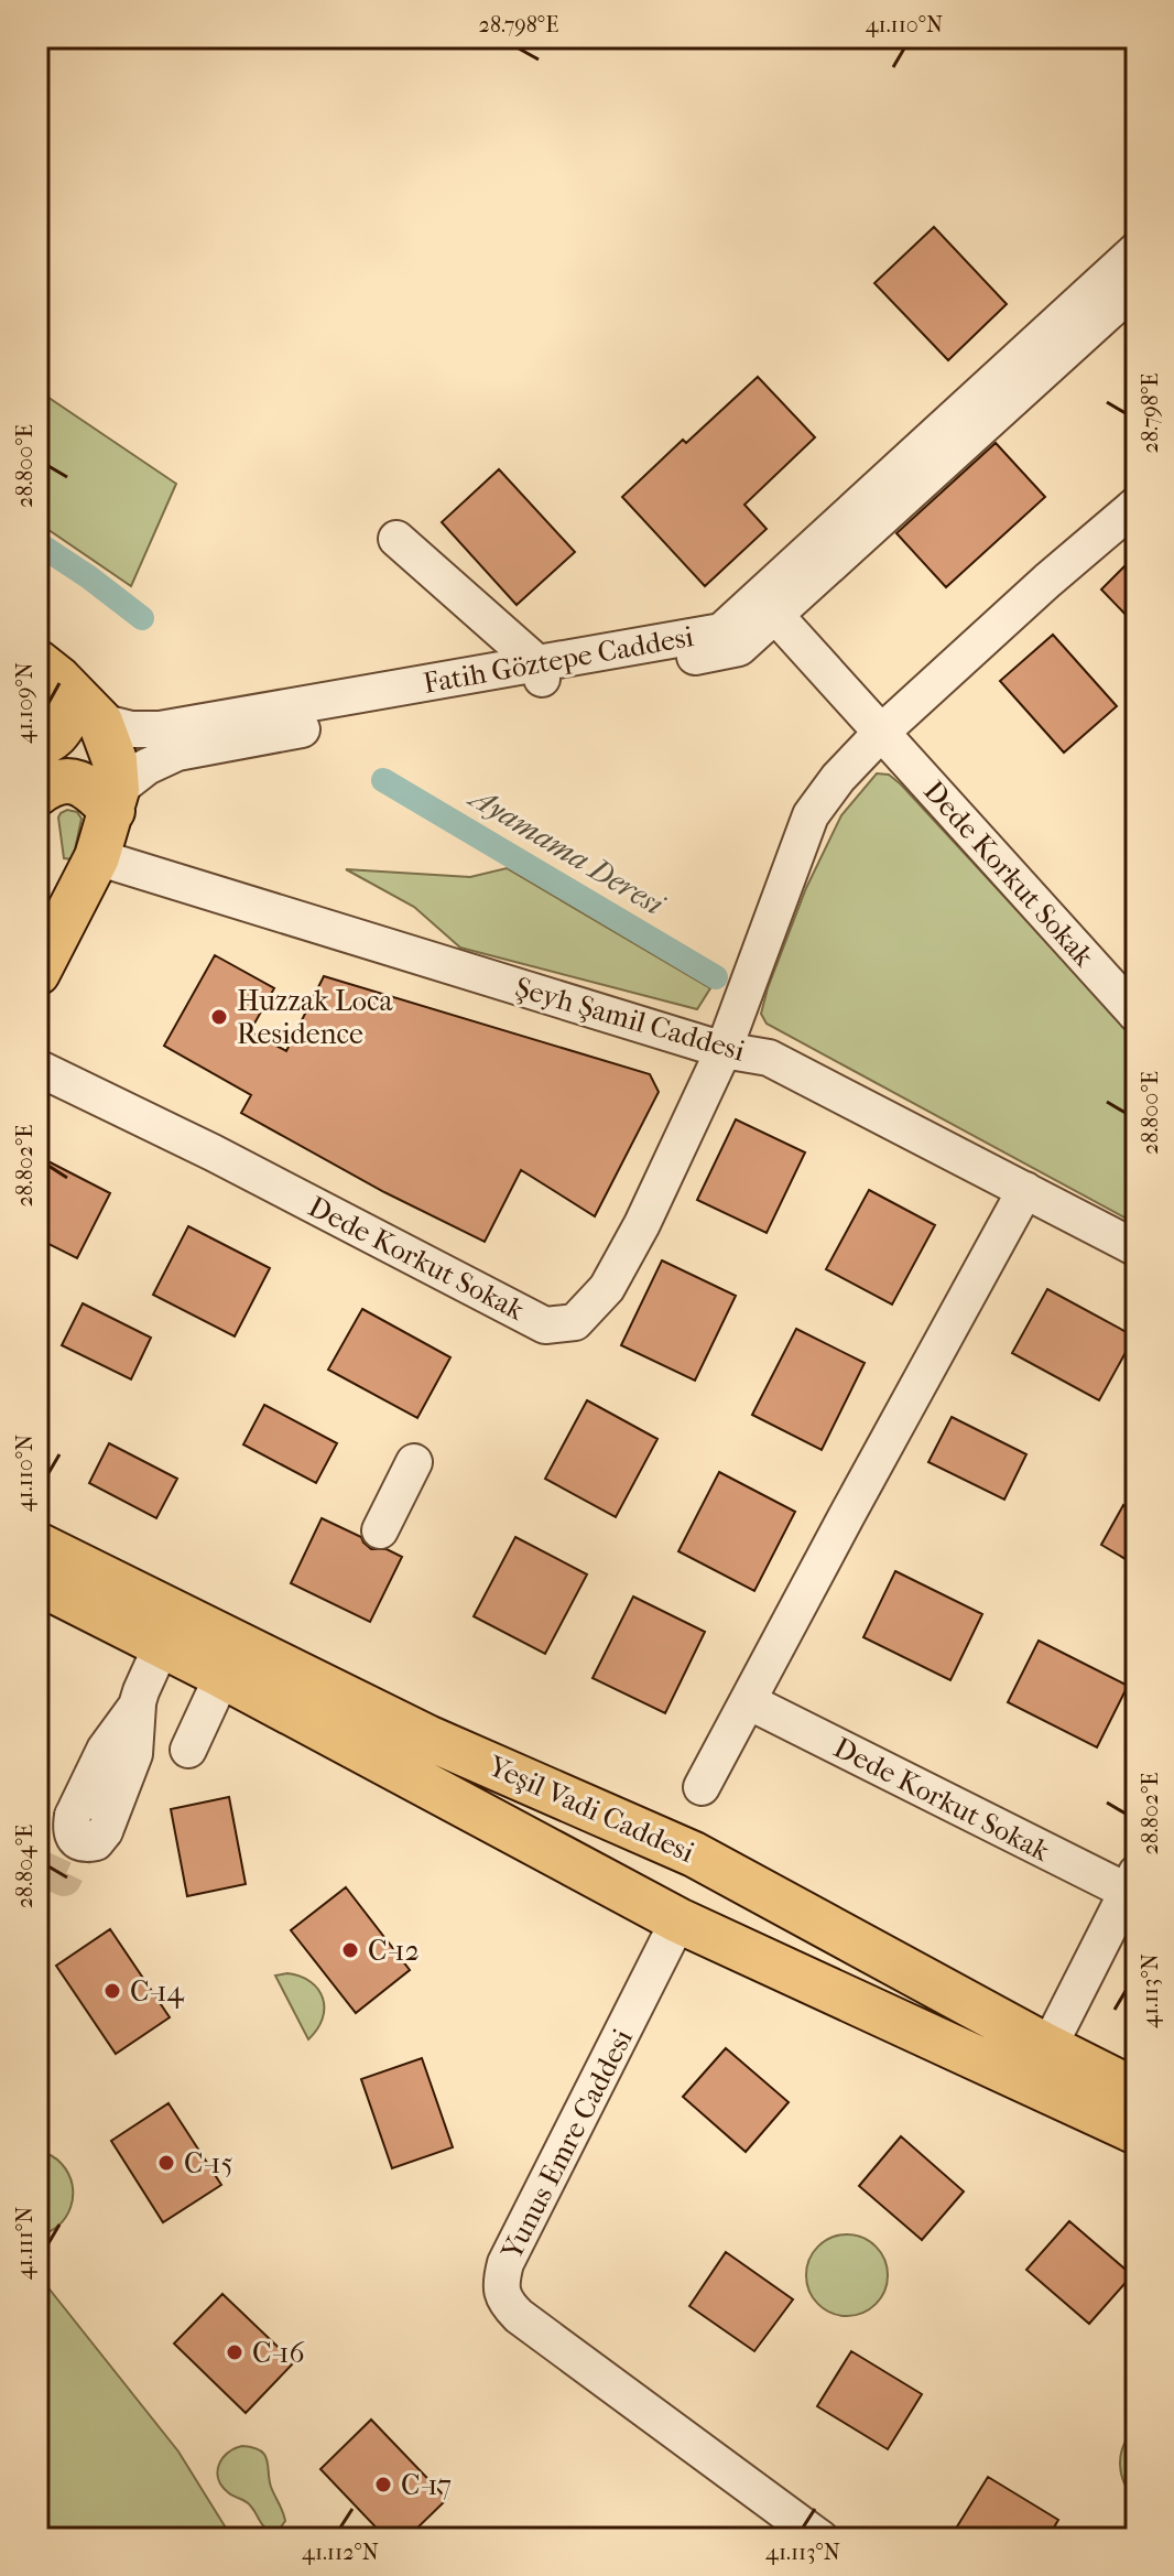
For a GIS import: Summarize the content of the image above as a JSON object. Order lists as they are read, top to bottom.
{
  "streets": {
    "main road": ["Yeşil Vadi Caddesi"],
    "street": [
      "Fatih Göztepe Caddesi",
      "Dede Korkut Sokak",
      "Şeyh Şamil Caddesi",
      "Yunus Emre Caddesi"
    ]
  },
  "crossings": [
    ["Dede Korkut Sokak", "Şeyh Şamil Caddesi"],
    ["Yeşil Vadi Caddesi", "Yunus Emre Caddesi"]
  ],
  "water": ["Ayamama Deresi"],
  "places": [
    "Huzzak Loca Residence",
    "C-12",
    "C-14",
    "C-15",
    "C-16",
    "C-17"
  ],
  "coordinates": [
    "28.798°E",
    "41.110°N",
    "28.800°E",
    "41.109°N",
    "28.802°E",
    "28.804°E",
    "41.113°N",
    "41.111°N",
    "41.112°N"
  ]
}
